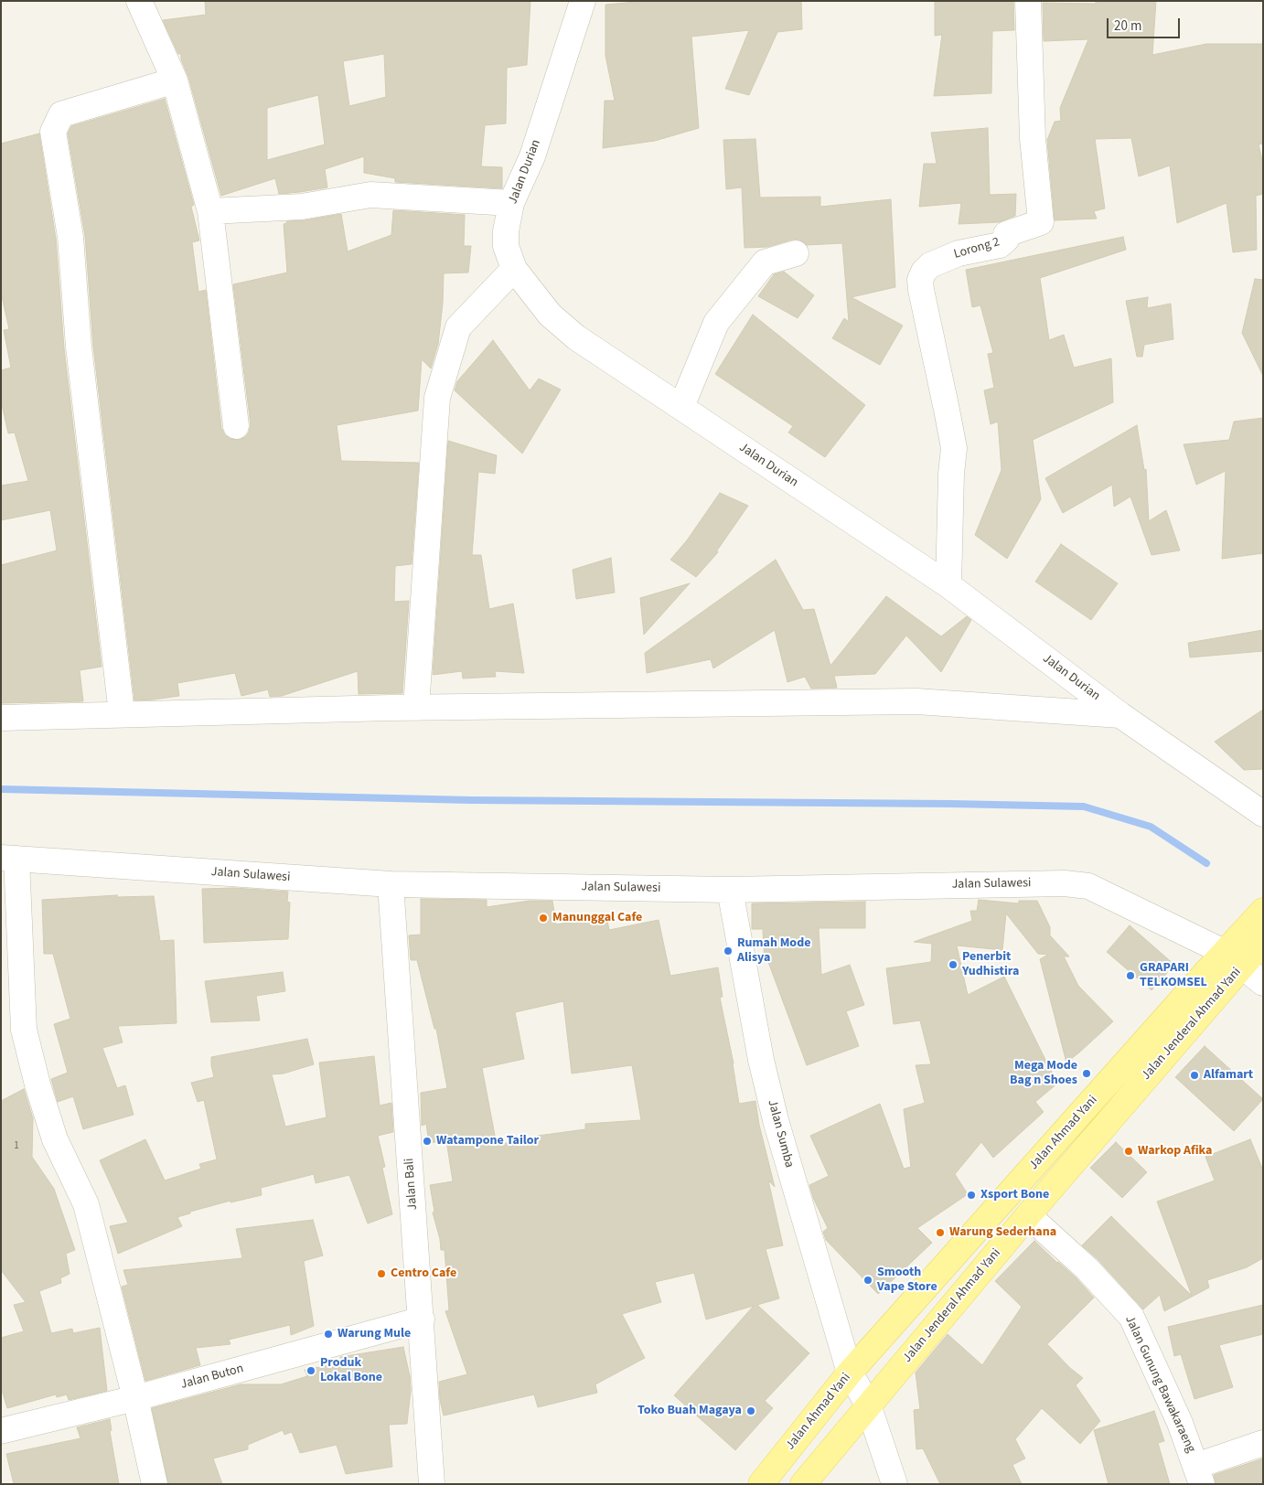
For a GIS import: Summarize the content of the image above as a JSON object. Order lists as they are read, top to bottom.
{
  "streets": {
    "main road": ["Jalan Jenderal Ahmad Yani", "Jalan Ahmad Yani"],
    "street": [
      "Jalan Durian",
      "Lorong 2",
      "Jalan Sulawesi",
      "Jalan Sumba",
      "Jalan Bali",
      "Jalan Buton",
      "Jalan Gunung Bawakaraeng"
    ]
  },
  "crossings": [
    ["Jalan Durian", "Lorong 2"],
    ["Jalan Sulawesi", "Jalan Jenderal Ahmad Yani"],
    ["Jalan Sulawesi", "Jalan Ahmad Yani"],
    ["Jalan Sulawesi", "Jalan Sumba"],
    ["Jalan Sulawesi", "Jalan Bali"],
    ["Jalan Jenderal Ahmad Yani", "Jalan Ahmad Yani"],
    ["Jalan Jenderal Ahmad Yani", "Jalan Sumba"],
    ["Jalan Jenderal Ahmad Yani", "Jalan Gunung Bawakaraeng"],
    ["Jalan Ahmad Yani", "Jalan Sumba"],
    ["Jalan Bali", "Jalan Buton"]
  ],
  "places": [
    "Manunggal Cafe",
    "Rumah Mode Alisya",
    "Penerbit Yudhistira",
    "GRAPARI TELKOMSEL",
    "Mega Mode Bag n Shoes",
    "Alfamart",
    "Watampone Tailor",
    "Warkop Afika",
    "Xsport Bone",
    "Warung Sederhana",
    "Centro Cafe",
    "Smooth Vape Store",
    "Warung Mule",
    "Produk Lokal Bone",
    "Toko Buah Magaya"
  ],
  "house_numbers": ["1"],
  "scale_bar": "20 m"
}
